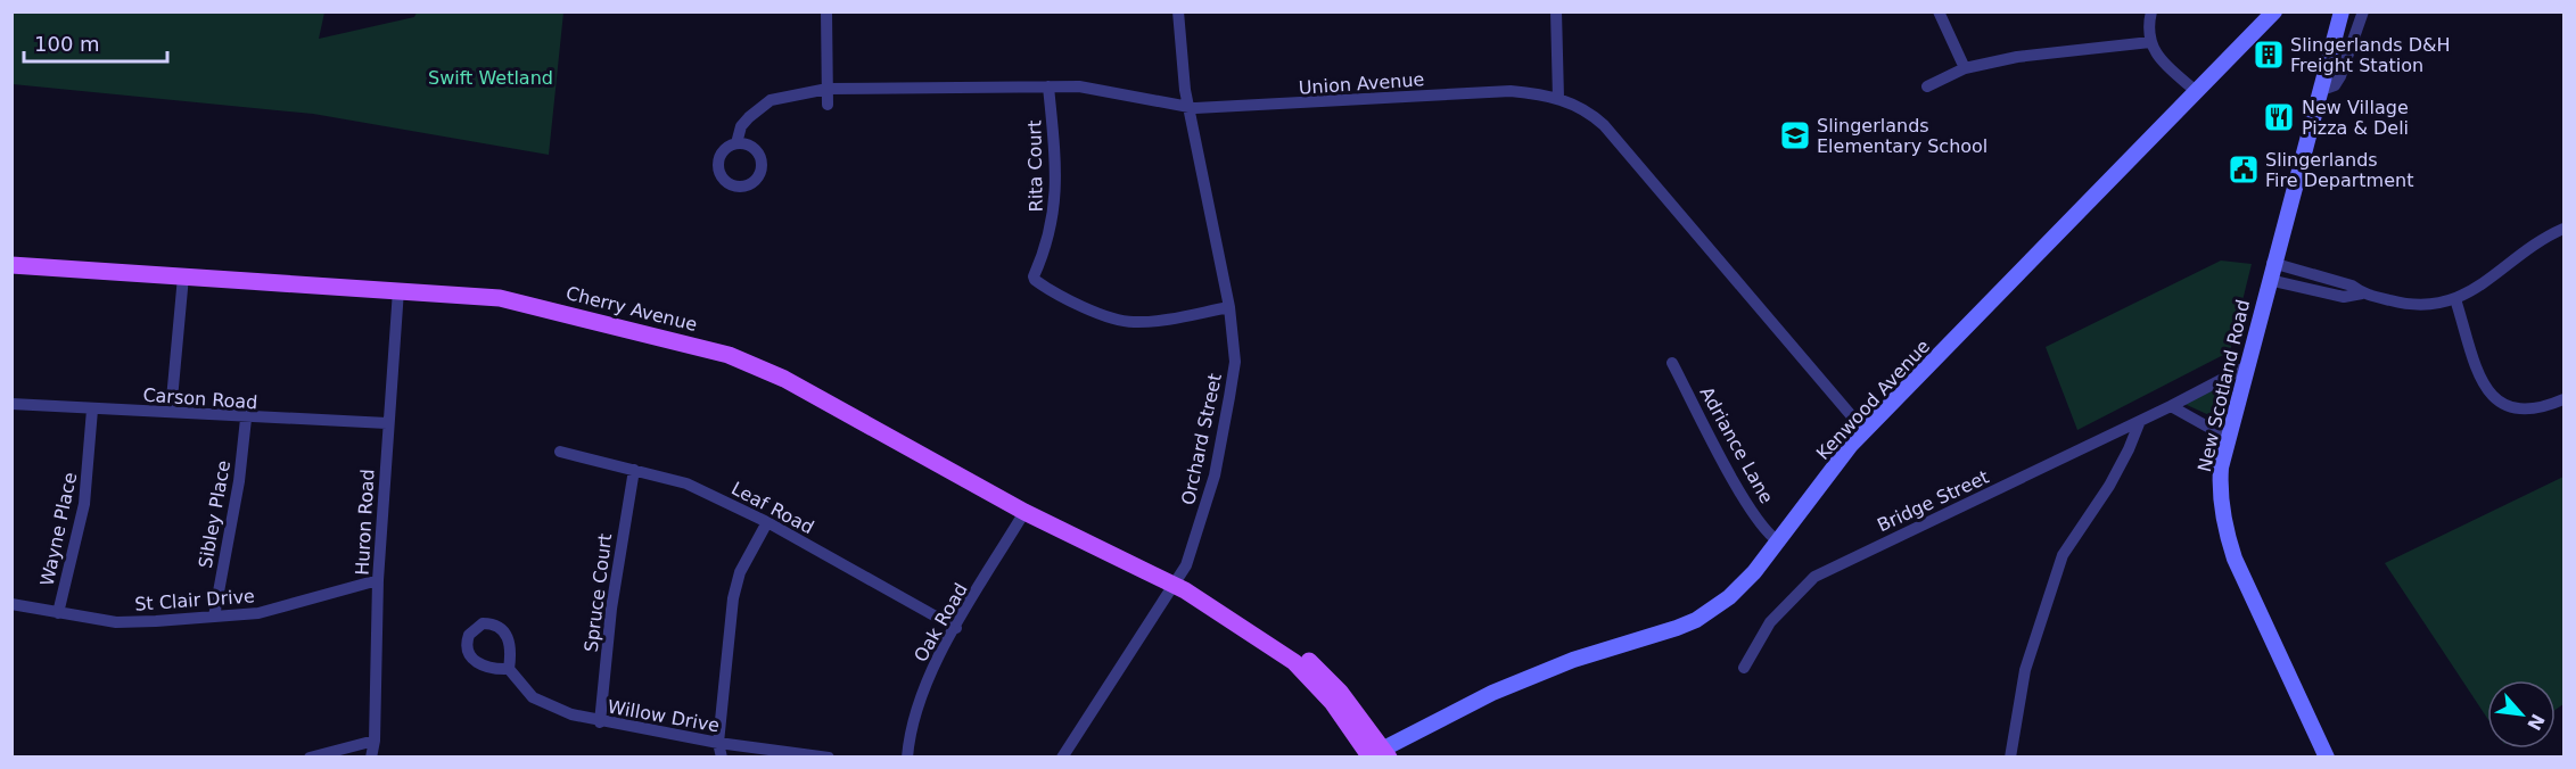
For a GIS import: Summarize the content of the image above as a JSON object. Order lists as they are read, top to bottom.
{
  "streets": {
    "main road": ["Cherry Avenue", "New Scotland Road", "Kenwood Avenue"],
    "street": [
      "Union Avenue",
      "Rita Court",
      "Carson Road",
      "Orchard Street",
      "Adriance Lane",
      "Bridge Street",
      "Leaf Road",
      "Sibley Place",
      "Huron Road",
      "Wayne Place",
      "Spruce Court",
      "St Clair Drive",
      "Oak Road",
      "Willow Drive"
    ]
  },
  "crossings": [
    ["Union Avenue", "Rita Court"],
    ["Union Avenue", "Kenwood Avenue"],
    ["Union Avenue", "Orchard Street"],
    ["Rita Court", "Orchard Street"],
    ["Cherry Avenue", "Kenwood Avenue"],
    ["Cherry Avenue", "Orchard Street"],
    ["Cherry Avenue", "Huron Road"],
    ["Cherry Avenue", "Oak Road"],
    ["New Scotland Road", "Bridge Street"],
    ["Carson Road", "Sibley Place"],
    ["Carson Road", "Huron Road"],
    ["Carson Road", "Wayne Place"],
    ["Kenwood Avenue", "Adriance Lane"],
    ["Leaf Road", "Spruce Court"],
    ["Leaf Road", "Oak Road"],
    ["Sibley Place", "St Clair Drive"],
    ["Huron Road", "St Clair Drive"],
    ["Wayne Place", "St Clair Drive"],
    ["Spruce Court", "Willow Drive"]
  ],
  "parks": ["Swift Wetland"],
  "places": {
    "building": ["Slingerlands D&H Freight Station"],
    "restaurant": ["New Village Pizza & Deli"],
    "school or university": ["Slingerlands Elementary School"],
    "public building": ["Slingerlands Fire Department"]
  },
  "scale_bar": "100 m",
  "north": "bottom right"
}
